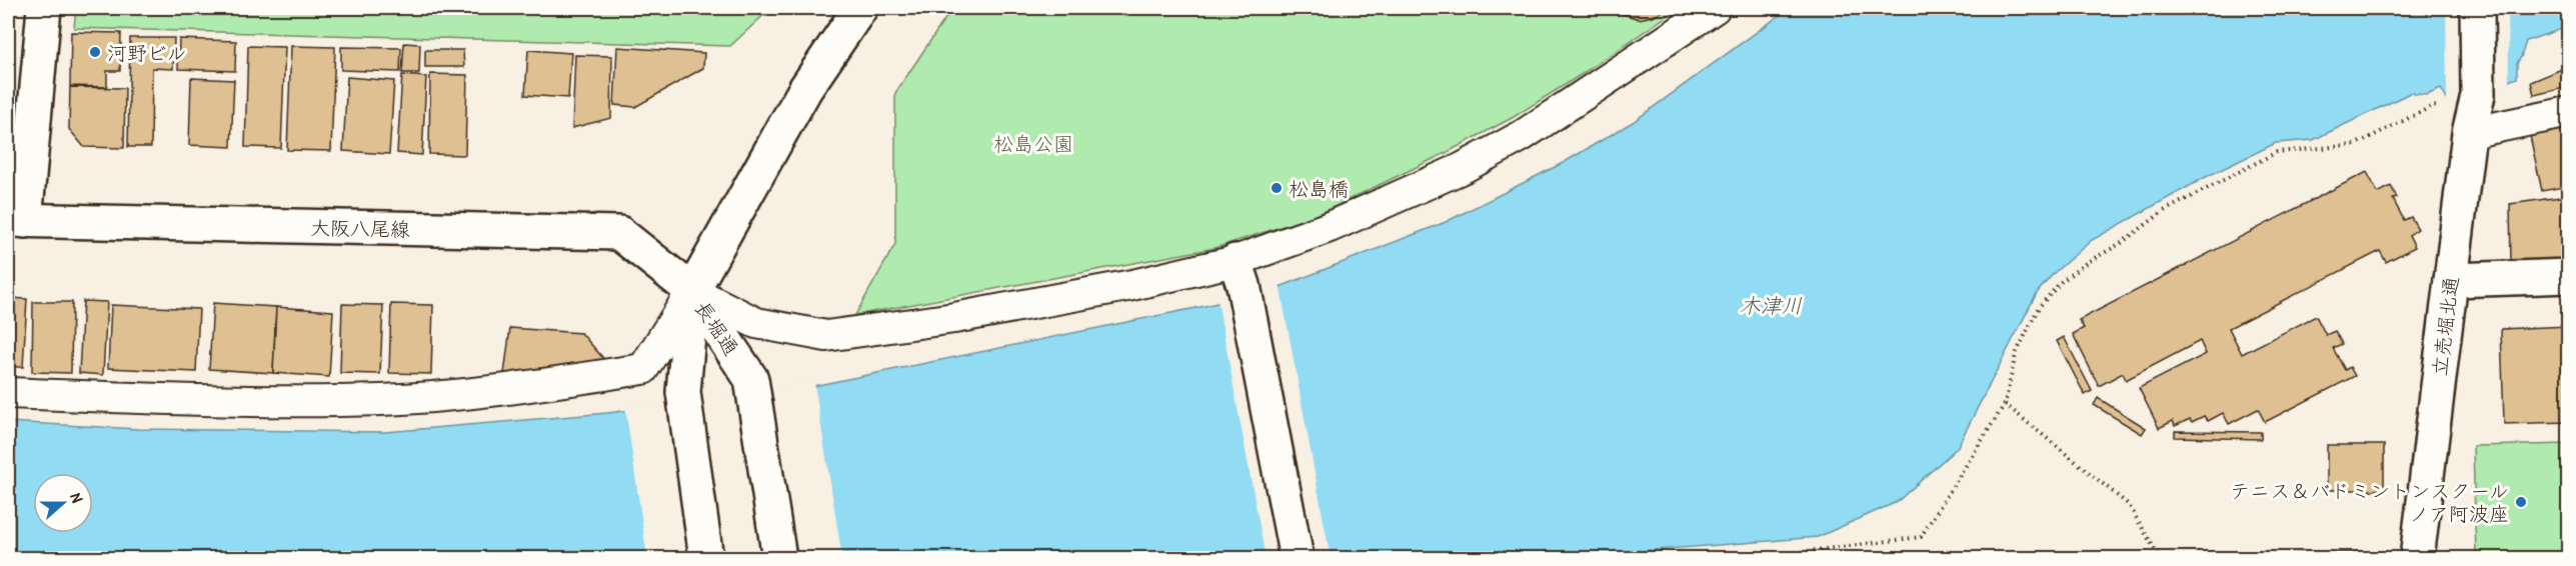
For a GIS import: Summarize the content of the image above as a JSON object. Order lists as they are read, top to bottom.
{
  "streets": {
    "street": ["大阪八尾線", "立売堀北通", "長堀通"]
  },
  "crossings": [
    ["大阪八尾線", "長堀通"]
  ],
  "water": ["木津川"],
  "parks": ["松島公園"],
  "places": ["河野ビル", "松島橋", "テニス＆バドミントンスクール ノア阿波座"],
  "north": "right"
}
